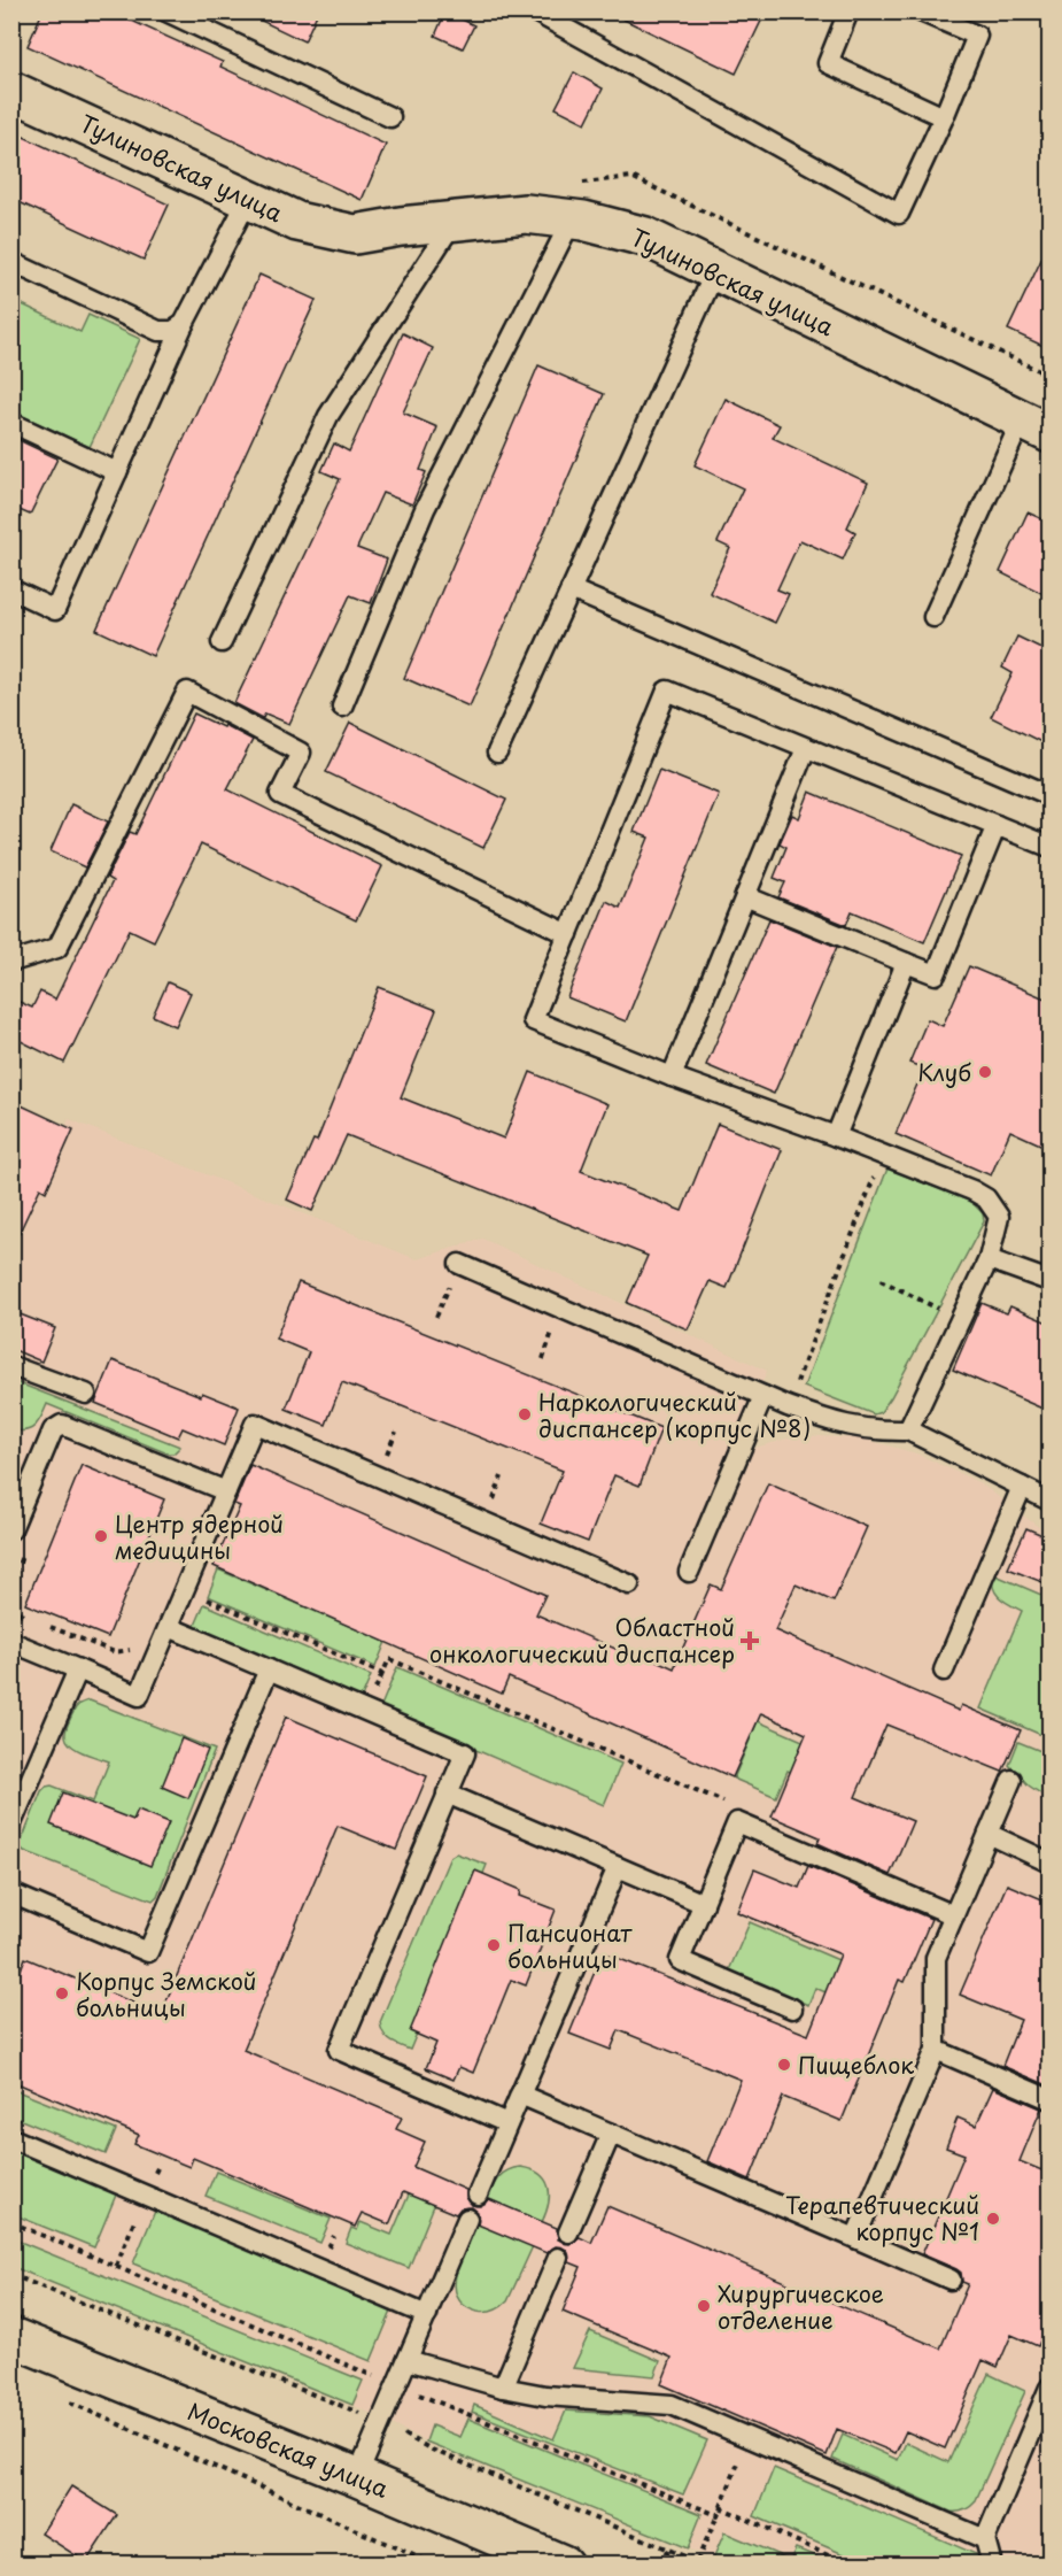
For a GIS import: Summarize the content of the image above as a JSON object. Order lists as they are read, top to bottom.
{
  "streets": {
    "street": ["Тулиновская улица", "Московская улица"]
  },
  "places": {
    "other": [
      "Клуб",
      "Наркологический диспансер (корпус №8)",
      "Центр ядерной медицины",
      "Пансионат больницы",
      "Корпус Земской больницы",
      "Пищеблок",
      "Терапевтический корпус №1",
      "Хирургическое отделение"
    ],
    "health": ["Областной онкологический диспансер"]
  }
}
